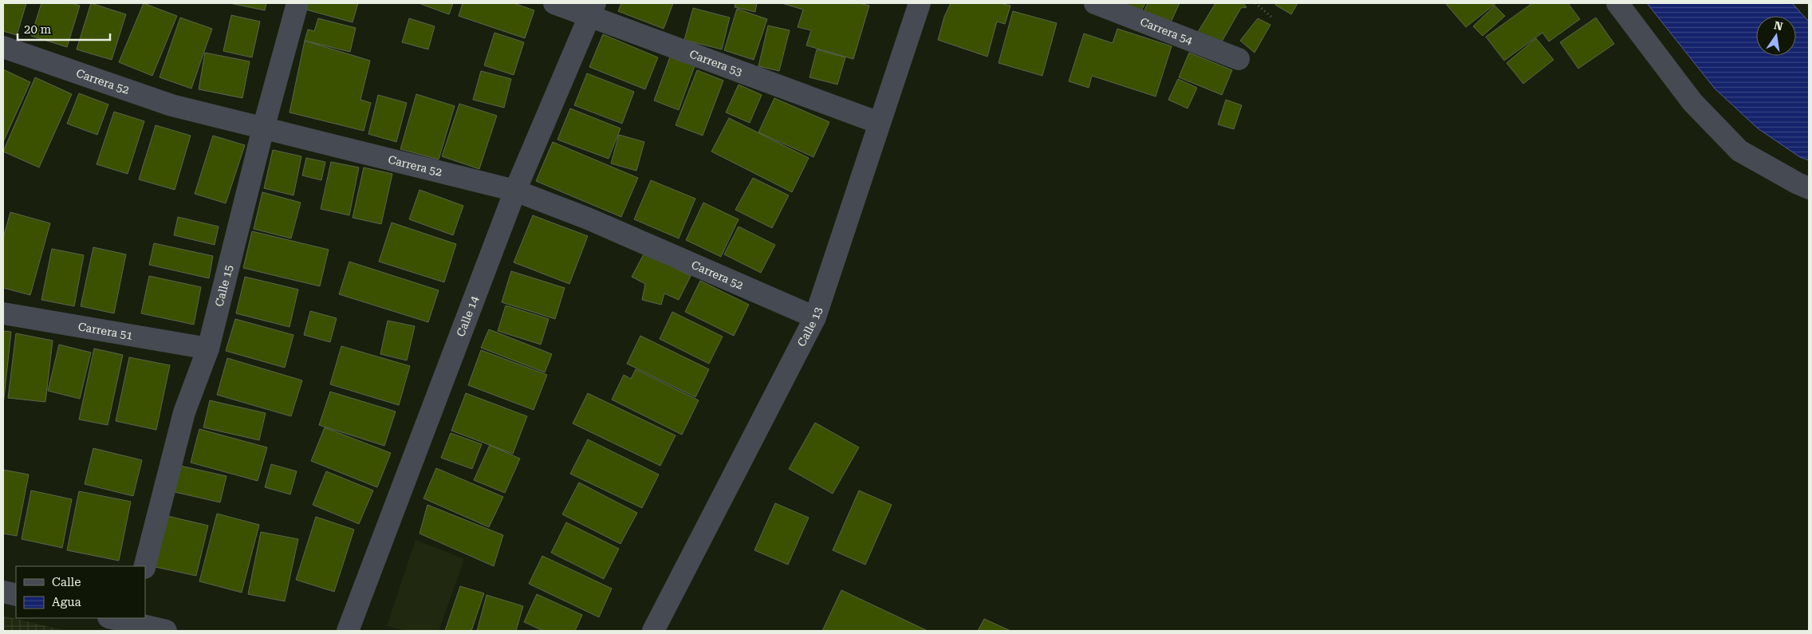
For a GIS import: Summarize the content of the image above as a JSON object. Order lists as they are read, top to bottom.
{
  "streets": {
    "street": [
      "Carrera 54",
      "Carrera 53",
      "Carrera 52",
      "Calle 15",
      "Calle 14",
      "Calle 13",
      "Carrera 51"
    ]
  },
  "crossings": [
    ["Carrera 53", "Calle 14"],
    ["Carrera 53", "Calle 13"],
    ["Carrera 52", "Calle 15"],
    ["Carrera 52", "Calle 14"],
    ["Carrera 52", "Calle 13"],
    ["Calle 15", "Carrera 51"]
  ],
  "legend": ["Calle", "Agua"],
  "scale_bar": "20 m",
  "north": "top"
}
